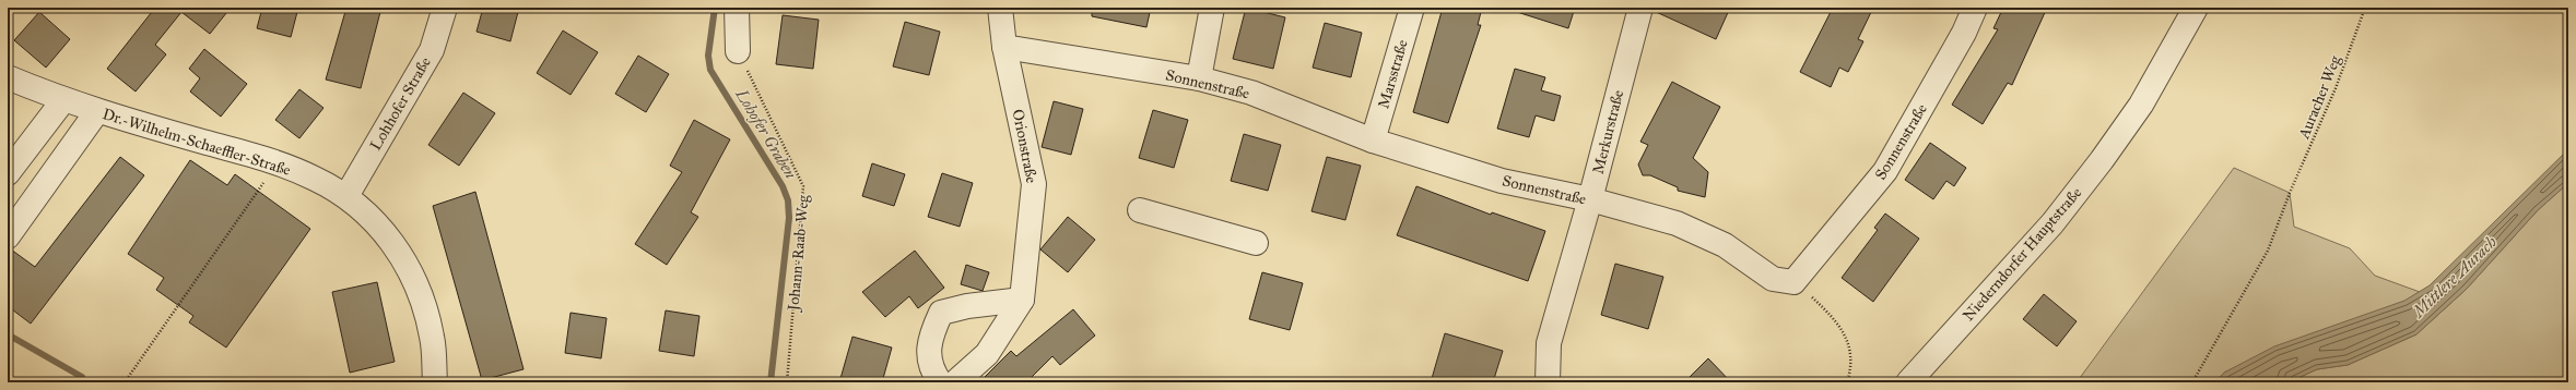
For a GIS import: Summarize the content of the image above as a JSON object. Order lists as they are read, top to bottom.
{
  "streets": {
    "street": [
      "Marsstraße",
      "Sonnenstraße",
      "Lohhofer Straße",
      "Merkurstraße",
      "Dr.-Wilhelm-Schaeffler-Straße",
      "Orionstraße",
      "Niederndorfer Hauptstraße"
    ],
    "path": ["Auracher Weg", "Johann-Raab-Weg"]
  },
  "crossings": [
    ["Marsstraße", "Sonnenstraße"],
    ["Sonnenstraße", "Merkurstraße"],
    ["Sonnenstraße", "Orionstraße"],
    ["Lohhofer Straße", "Dr.-Wilhelm-Schaeffler-Straße"]
  ],
  "water": ["Lohofer Graben", "Mittlere Aurach"]
}
